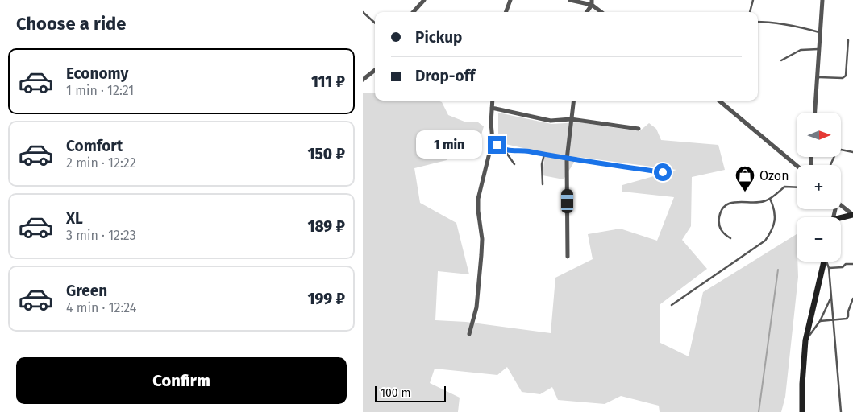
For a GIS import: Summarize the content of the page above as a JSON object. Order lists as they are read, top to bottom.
{
  "places": {
    "shop": ["Ozon"]
  },
  "scale_bar": "100 m",
  "north": "right",
  "page": {
    "heading": "Choose a ride",
    "banner": ["Pickup", "Drop-off"],
    "list": [
      {
        "name": "Economy",
        "note": "1 min · 12:21",
        "value": "111 ₽"
      },
      {
        "name": "Comfort",
        "note": "2 min · 12:22",
        "value": "150 ₽"
      },
      {
        "name": "XL",
        "note": "3 min · 12:23",
        "value": "189 ₽"
      },
      {
        "name": "Green",
        "note": "4 min · 12:24",
        "value": "199 ₽"
      }
    ],
    "map_buttons": ["+", "−"],
    "bubble": "1 min",
    "buttons": "Confirm",
    "scale": "100 m"
  }
}
